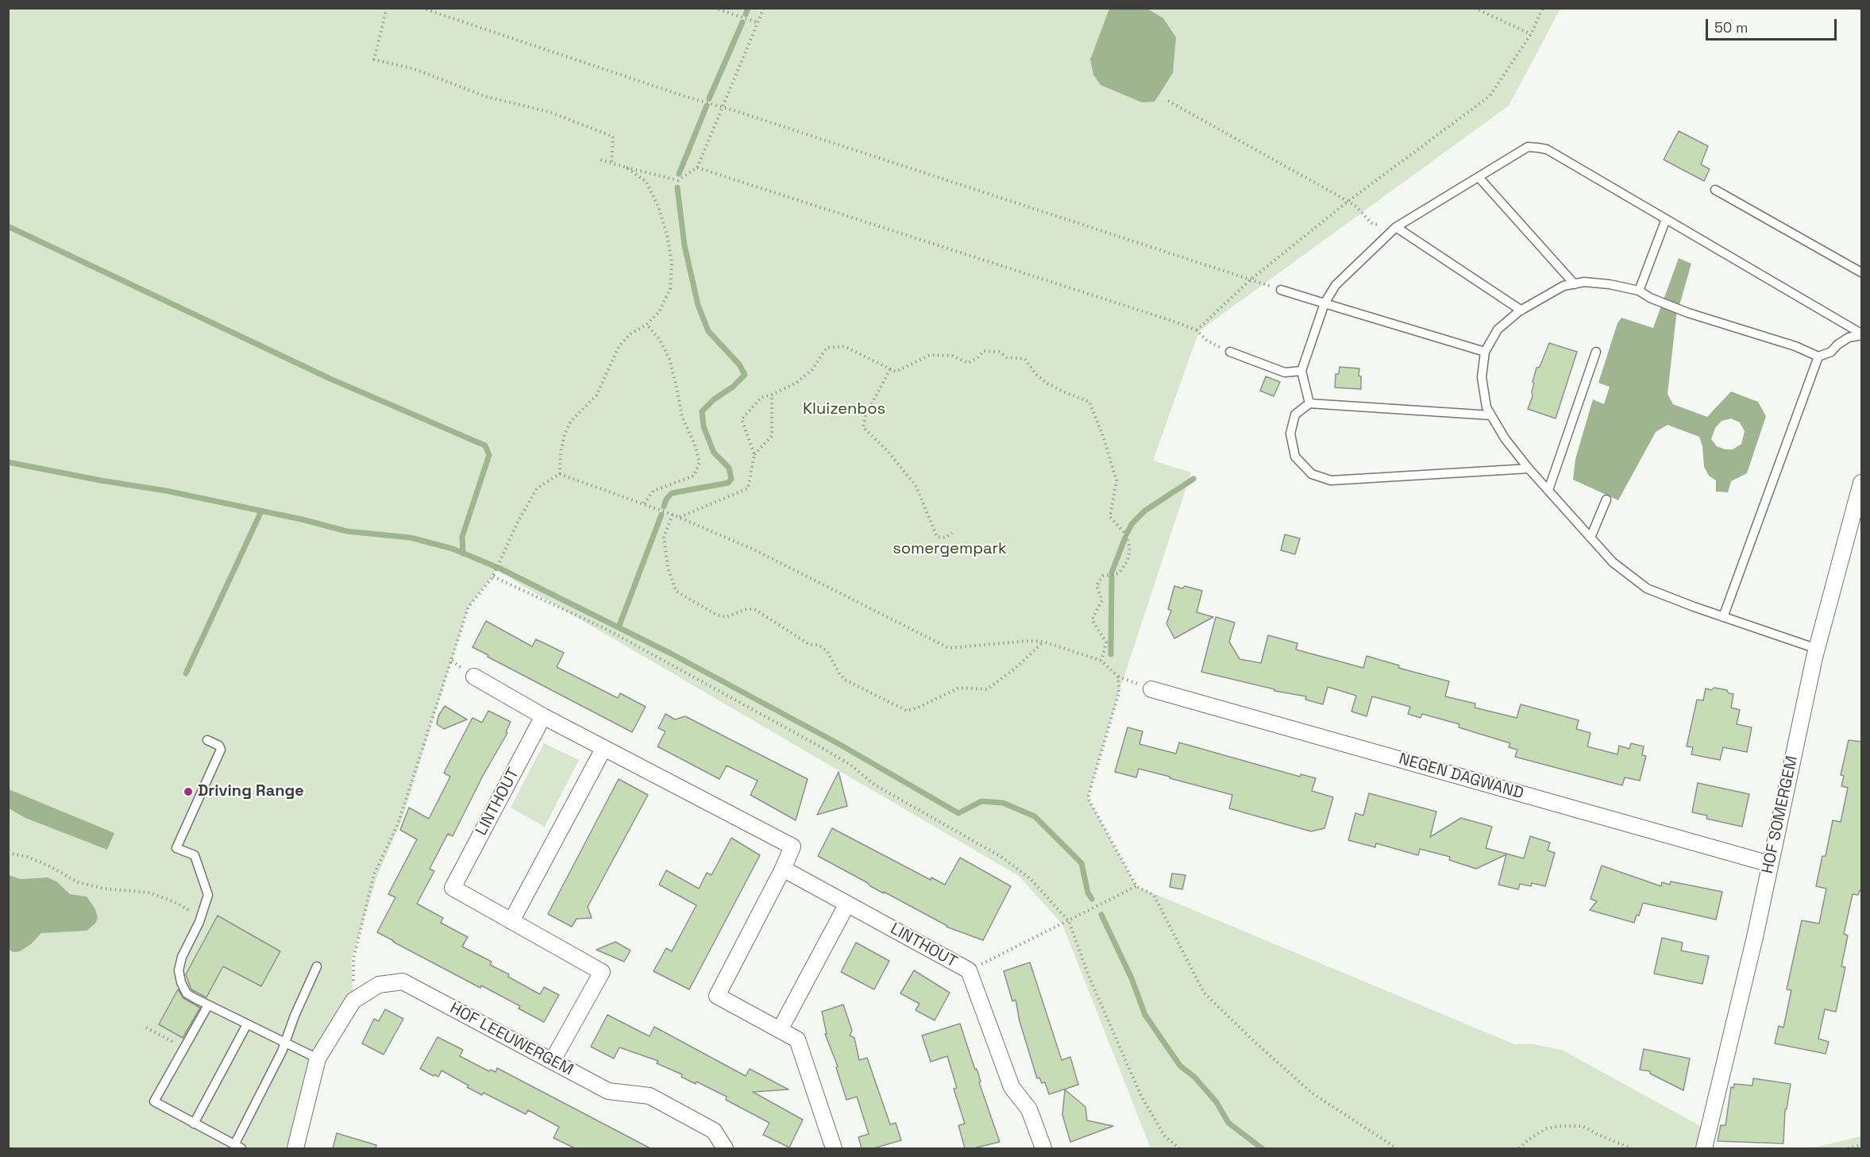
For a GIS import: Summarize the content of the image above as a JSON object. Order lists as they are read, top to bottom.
{
  "streets": {
    "street": [
      "NEGEN DAGWAND",
      "LINTHOUT",
      "HOF SOMERGEM",
      "HOF LEEUWERGEM"
    ]
  },
  "crossings": [
    ["NEGEN DAGWAND", "HOF SOMERGEM"],
    ["LINTHOUT", "HOF LEEUWERGEM"]
  ],
  "parks": ["Kluizenbos", "somergempark"],
  "places": ["Driving Range"],
  "scale_bar": "50 m"
}
